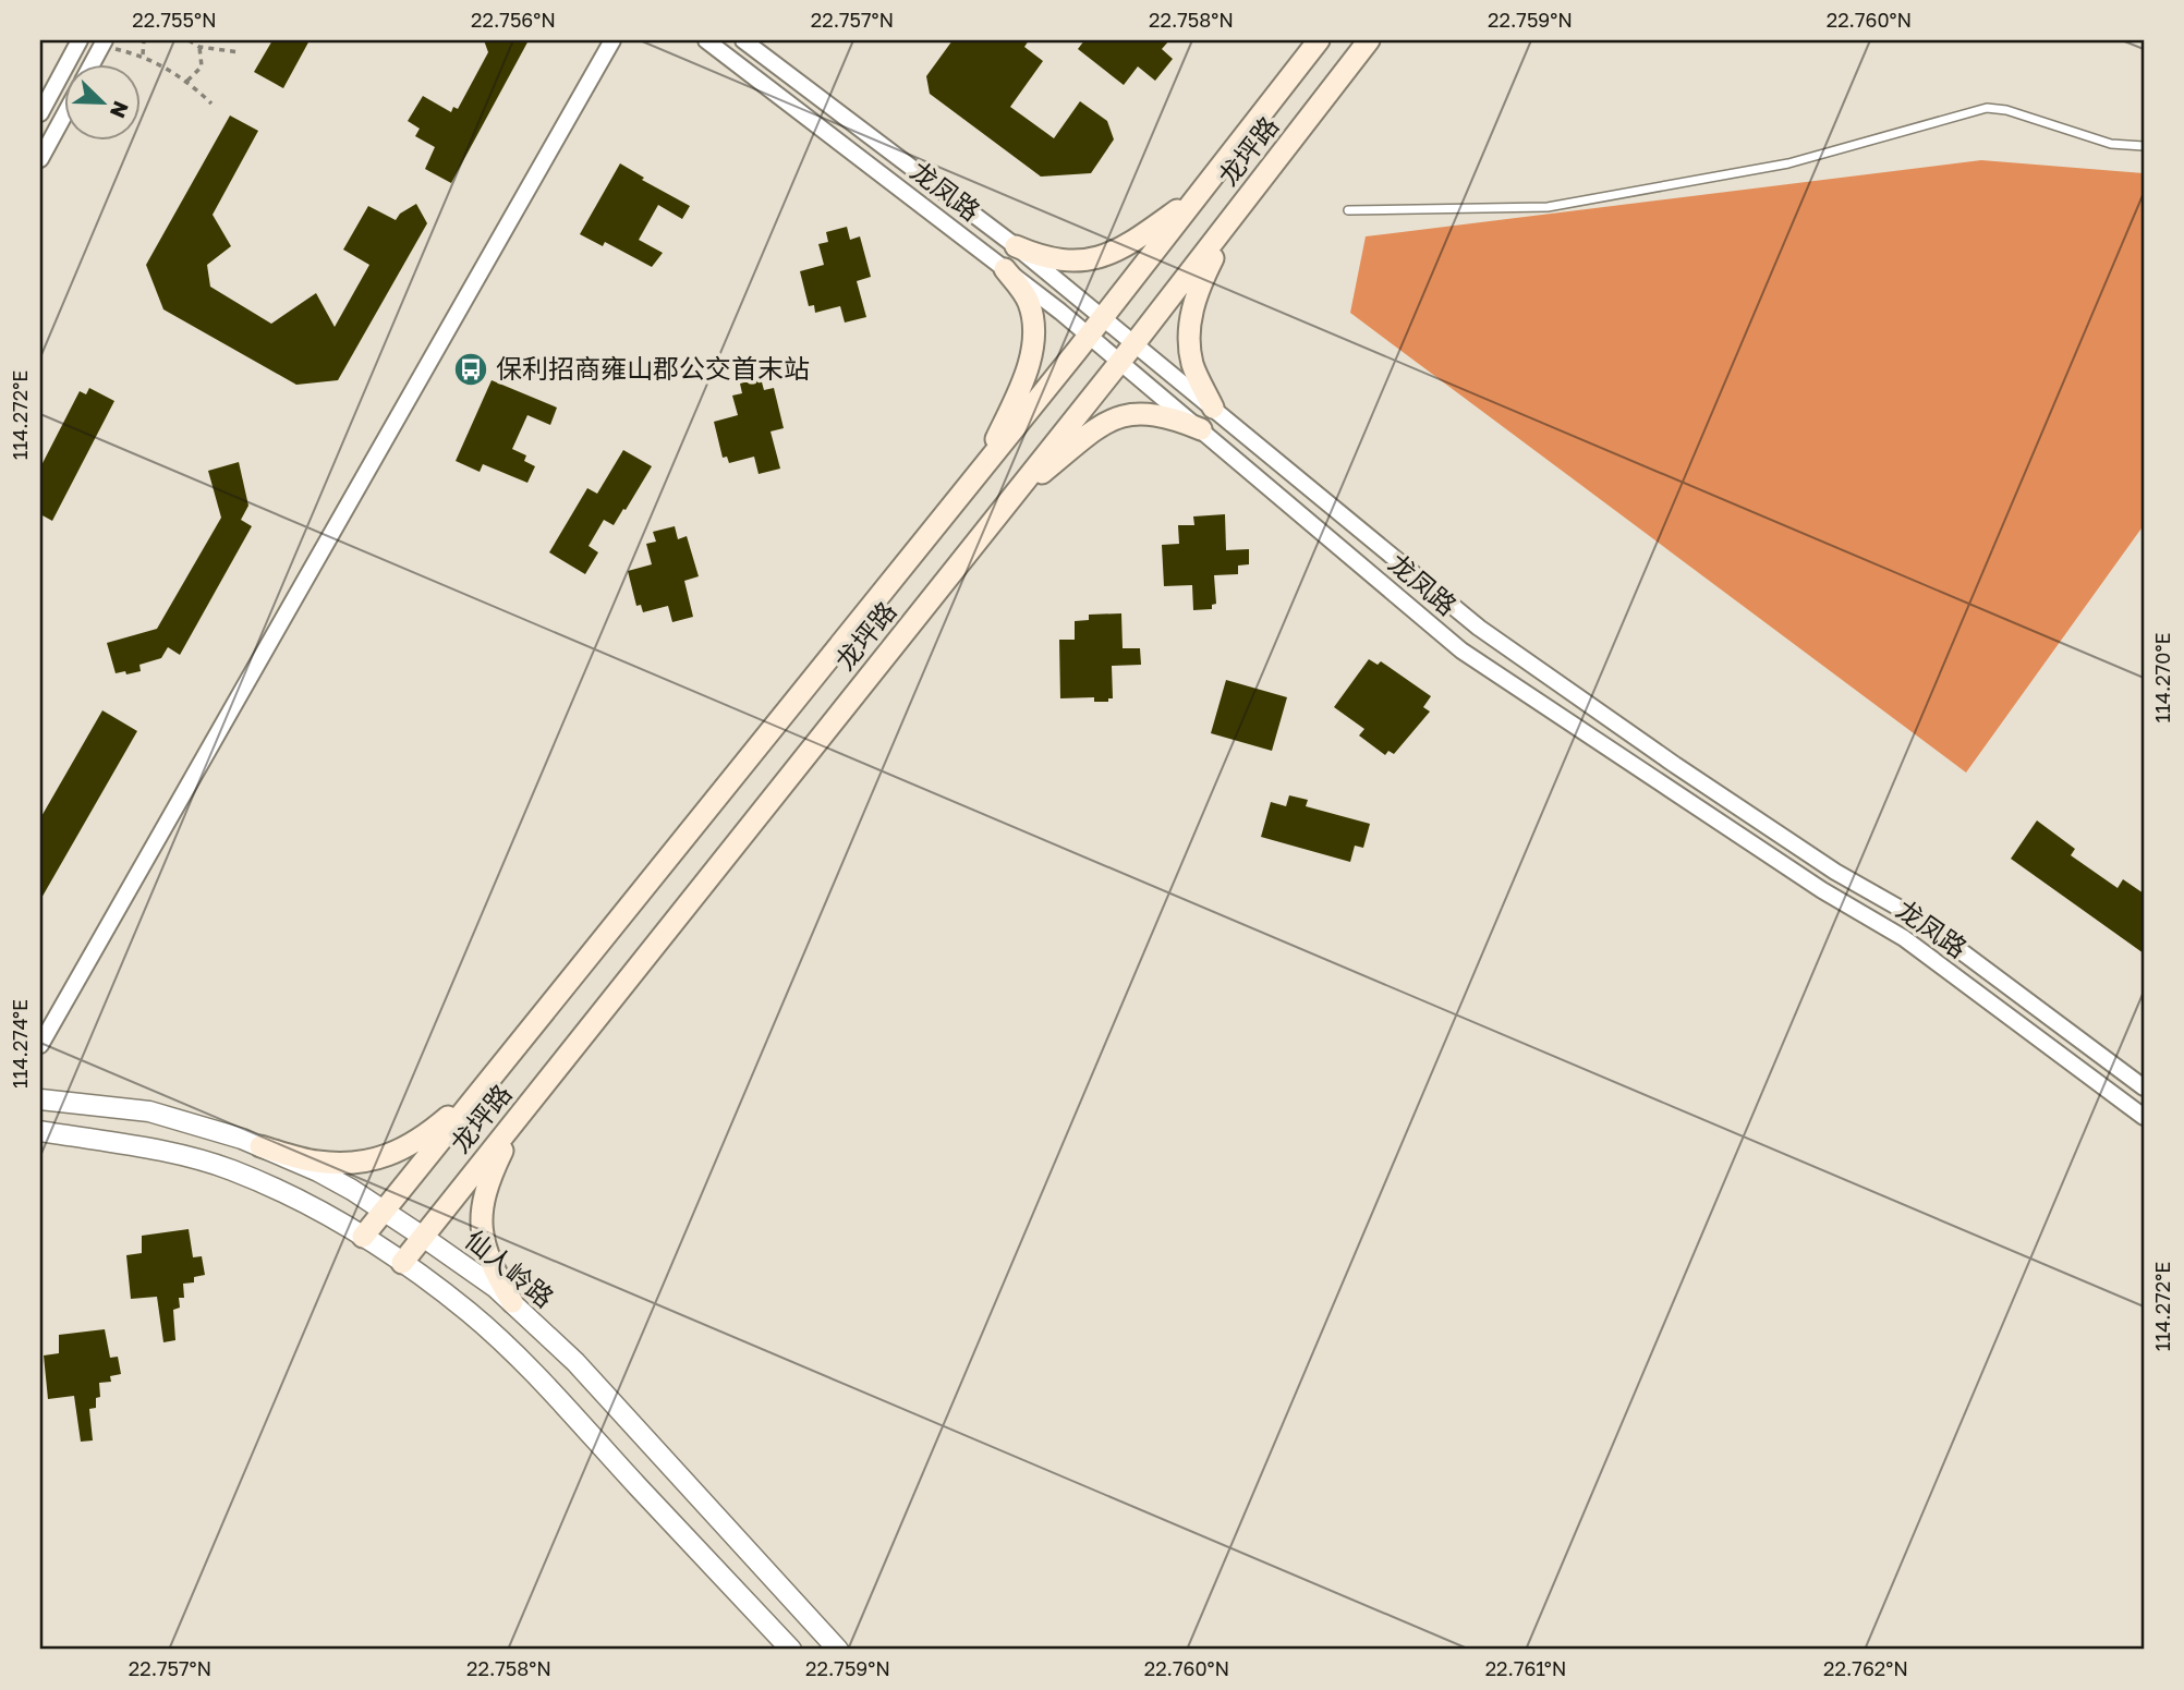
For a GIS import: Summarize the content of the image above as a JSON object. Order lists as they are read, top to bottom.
{
  "streets": {
    "main road": ["龙坪路"],
    "street": ["龙凤路", "仙人岭路"]
  },
  "crossings": [
    ["龙坪路", "龙凤路"],
    ["龙坪路", "仙人岭路"]
  ],
  "places": {
    "bus stop": ["保利招商雍山郡公交首末站"]
  },
  "north": "bottom right",
  "coordinates": [
    "22.755°N",
    "22.756°N",
    "22.757°N",
    "22.758°N",
    "22.759°N",
    "22.760°N",
    "114.272°E",
    "114.270°E",
    "114.274°E",
    "22.761°N",
    "22.762°N"
  ]
}
